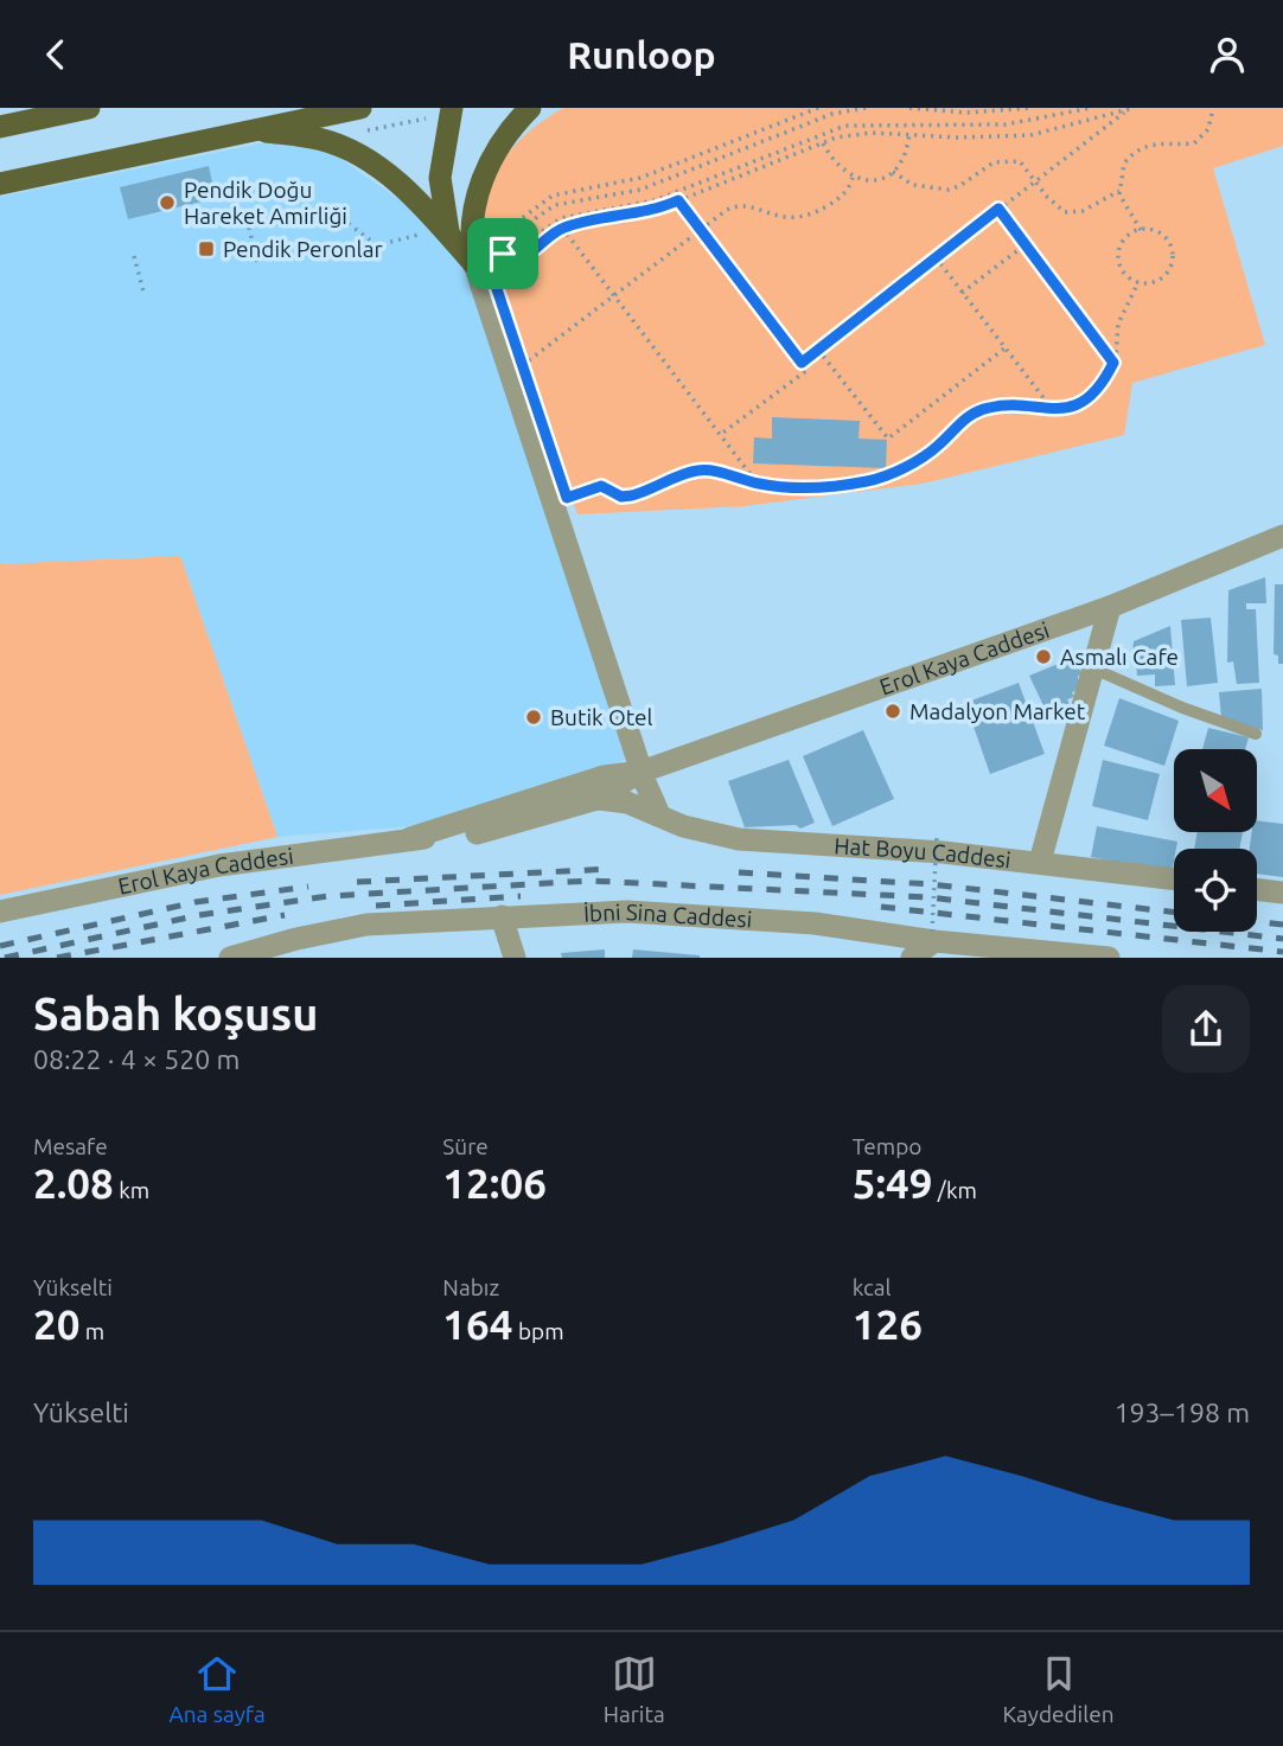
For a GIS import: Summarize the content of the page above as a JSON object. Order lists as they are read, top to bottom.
{
  "streets": {
    "street": ["Erol Kaya Caddesi", "Hat Boyu Caddesi", "İbni Sina Caddesi"]
  },
  "crossings": [
    ["Erol Kaya Caddesi", "Hat Boyu Caddesi"]
  ],
  "places": {
    "other": [
      "Pendik Doğu Hareket Amirliği",
      "Asmalı Cafe",
      "Madalyon Market",
      "Butik Otel"
    ],
    "transit": ["Pendik Peronlar"]
  },
  "north": "bottom right",
  "page": {
    "header": "Runloop",
    "heading": ["Sabah koşusu", "08:22 · 4 × 520 m"],
    "stats": [
      ["Mesafe", "2.08 km"],
      ["Süre", "12:06"],
      ["Tempo", "5:49 /km"],
      ["Yükselti", "20 m"],
      ["Nabız", "164 bpm"],
      ["kcal", "126"]
    ],
    "chart": ["Yükselti", "193–198 m"],
    "tabs": ["Ana sayfa", "Harita", "Kaydedilen"]
  }
}
